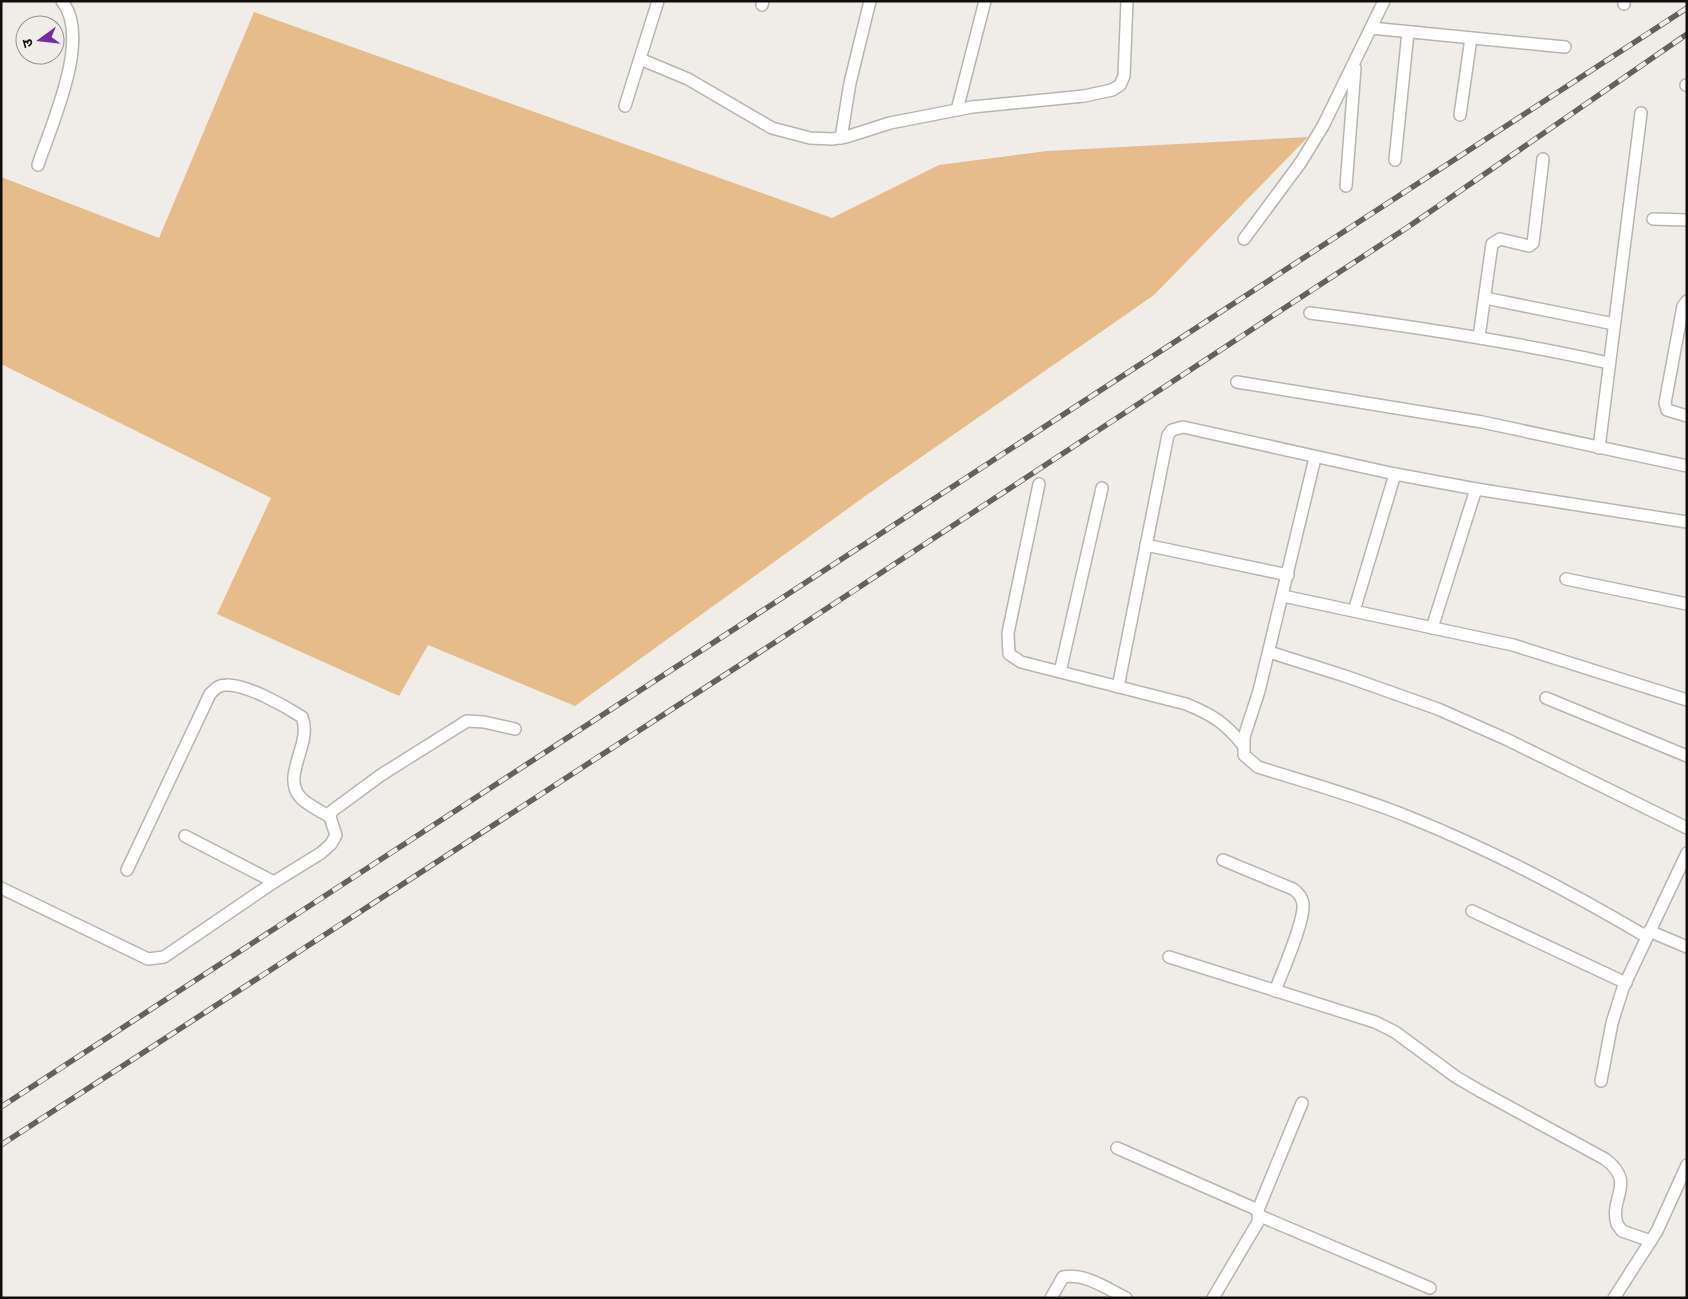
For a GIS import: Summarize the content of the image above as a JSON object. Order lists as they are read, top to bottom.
{
  "north": "left"
}
